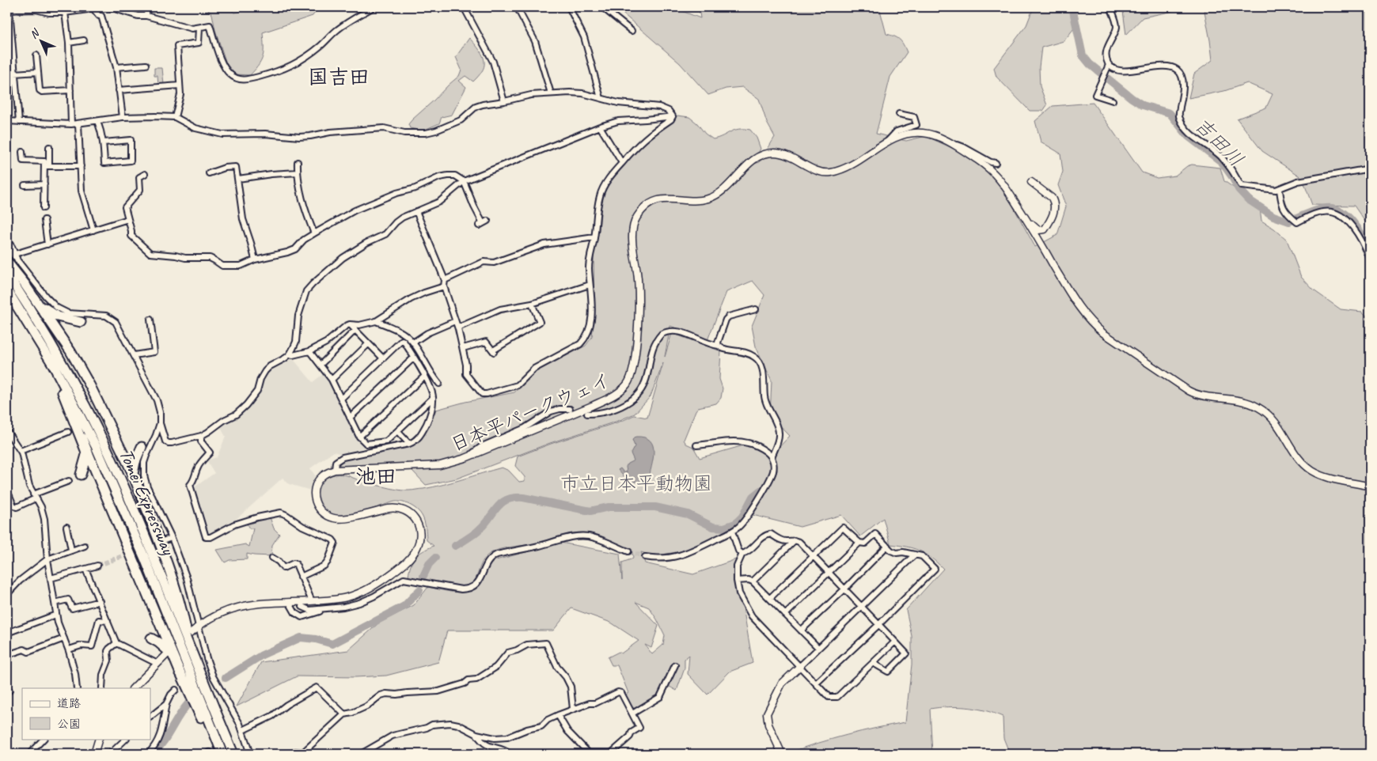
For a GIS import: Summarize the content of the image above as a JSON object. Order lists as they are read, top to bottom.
{
  "streets": {
    "highway": ["Tomei Expressway"],
    "street": ["日本平パークウェイ"]
  },
  "districts": ["国吉田", "池田"],
  "water": ["吉田川"],
  "parks": ["市立日本平動物園"],
  "legend": ["道路", "公園"],
  "north": "top left"
}
